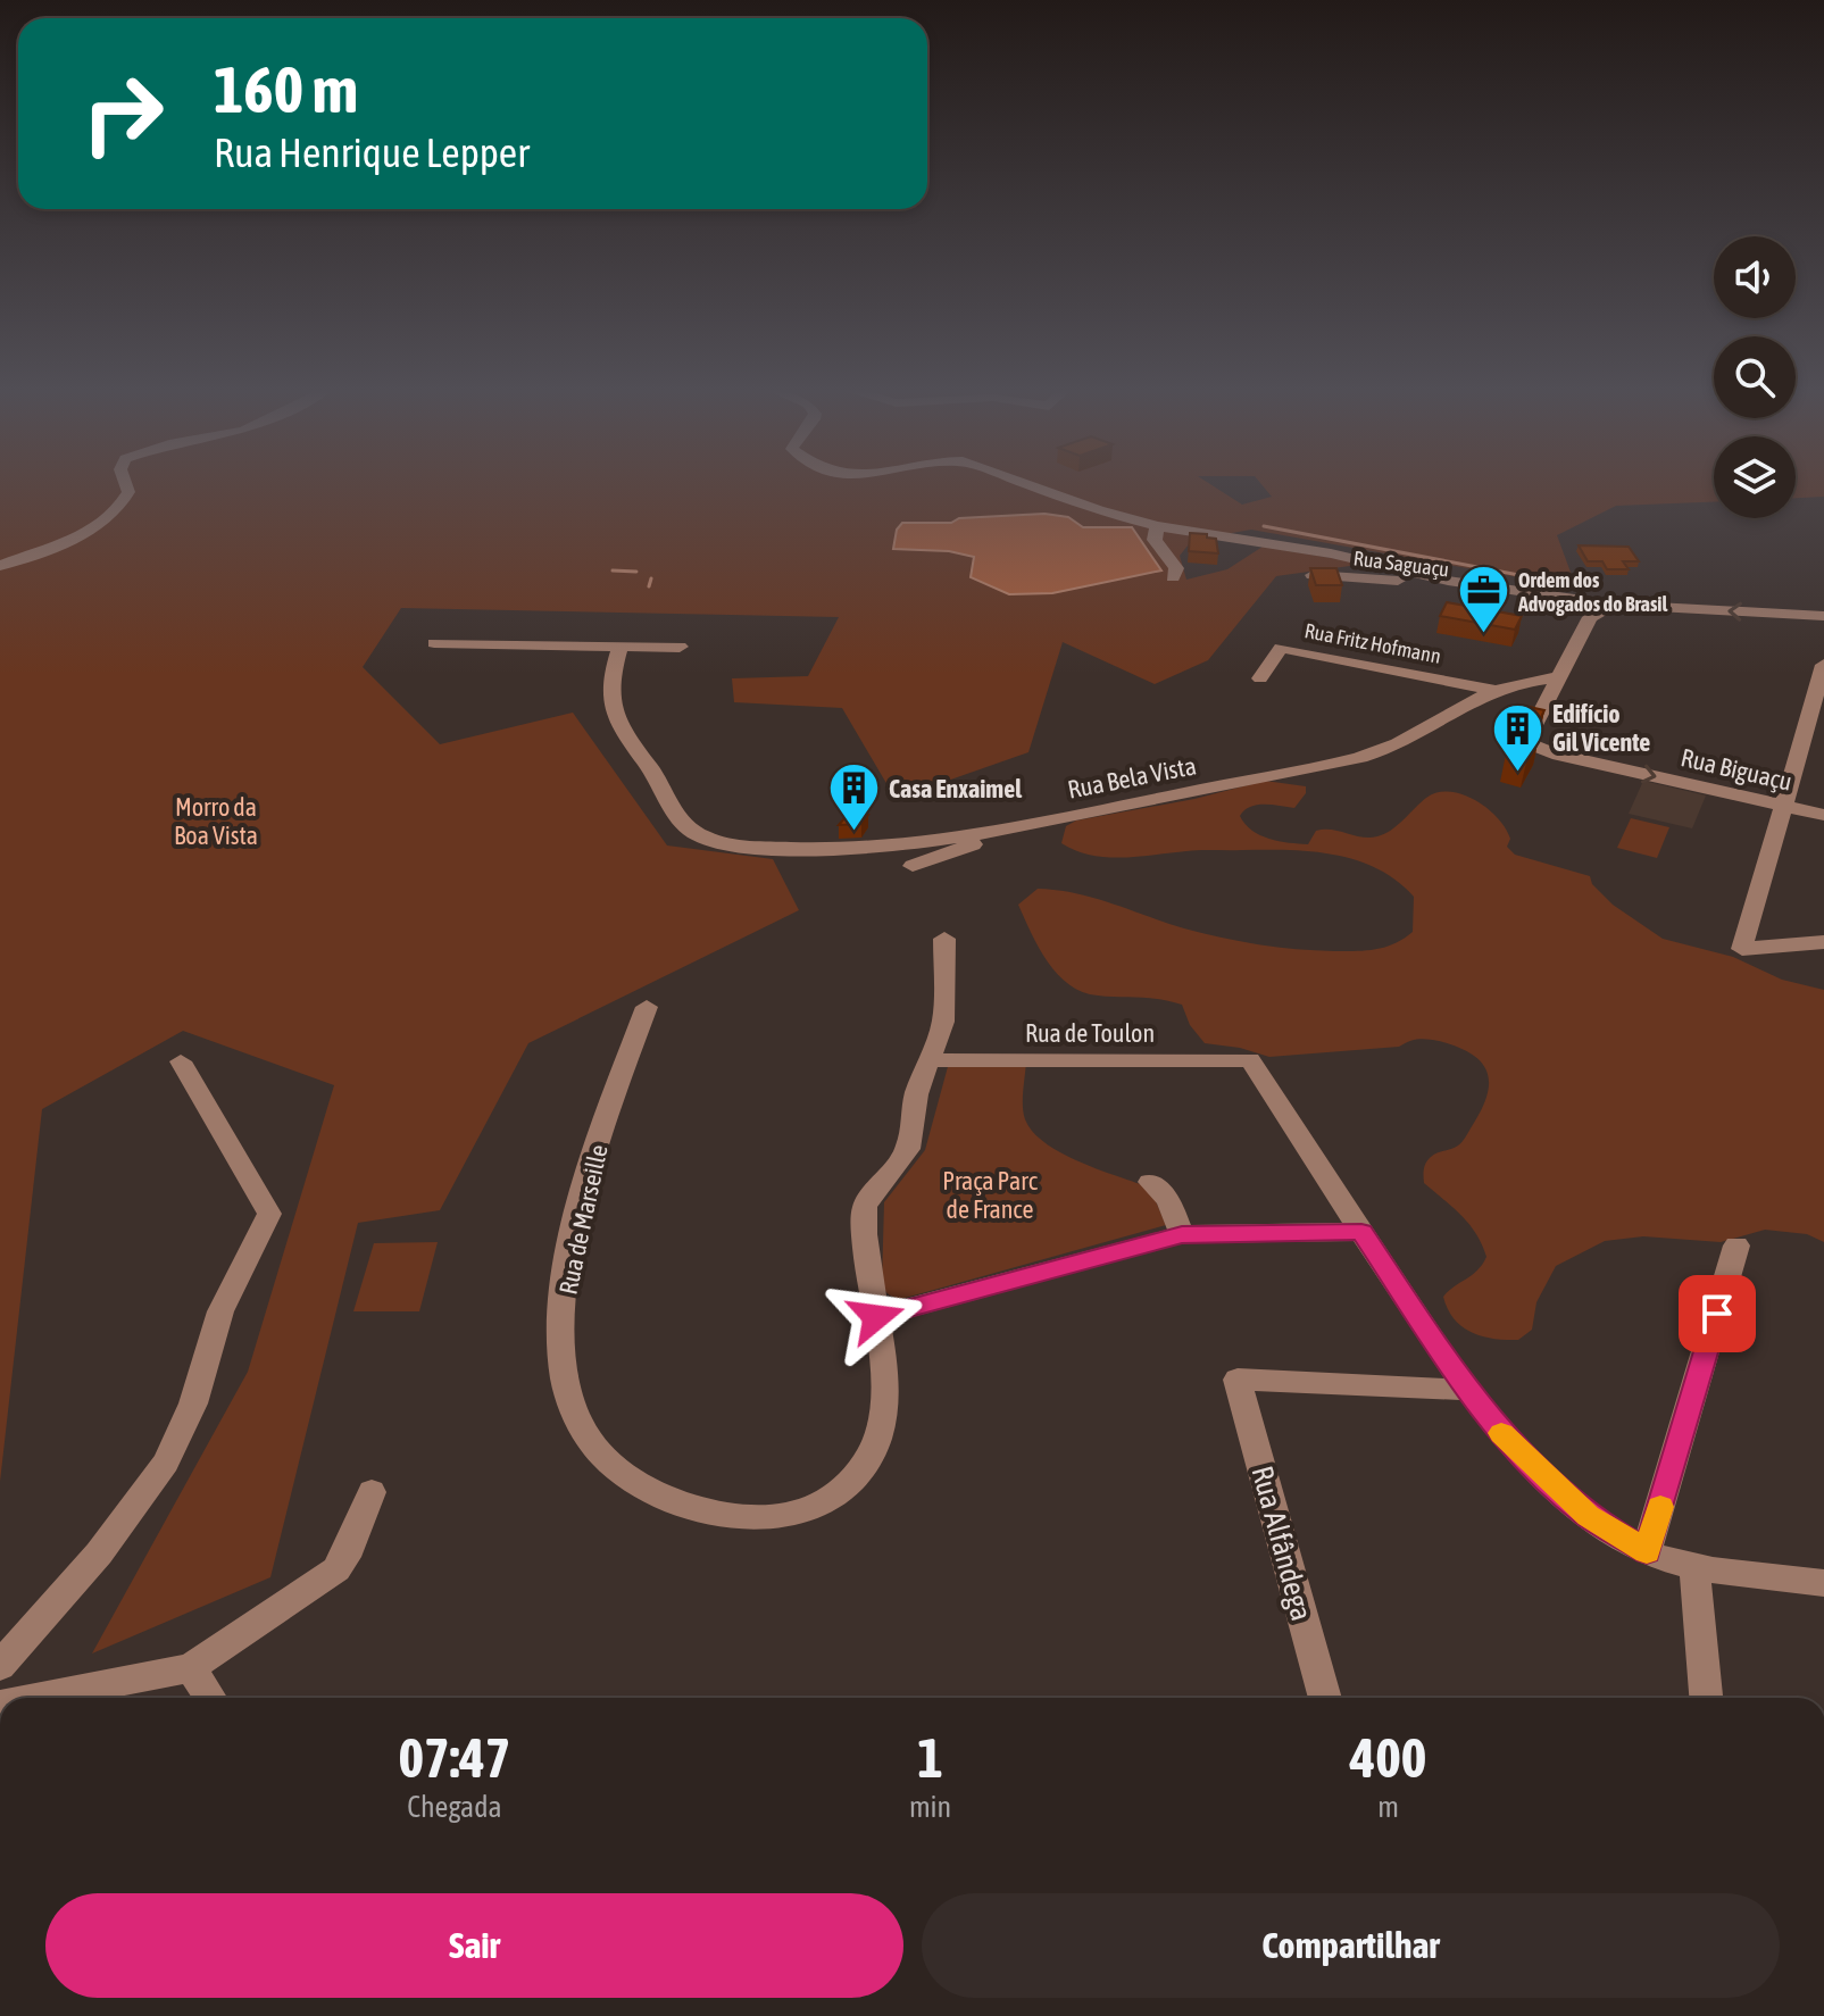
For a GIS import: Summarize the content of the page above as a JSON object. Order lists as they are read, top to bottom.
{
  "streets": {
    "street": [
      "Rua Saguaçu",
      "Rua Fritz Hofmann",
      "Rua Biguaçu",
      "Rua Bela Vista",
      "Rua de Toulon",
      "Rua de Marseille",
      "Rua Alfândega"
    ]
  },
  "crossings": [
    ["Rua Fritz Hofmann", "Rua Bela Vista"],
    ["Rua Biguaçu", "Rua Bela Vista"],
    ["Rua de Toulon", "Rua de Marseille"]
  ],
  "parks": ["Morro da Boa Vista", "Praça Parc de France"],
  "places": {
    "office": ["Ordem dos Advogados do Brasil"],
    "building": ["Edifício Gil Vicente", "Casa Enxaimel"]
  },
  "page": {
    "turn": ["160 m", "Rua Henrique Lepper"],
    "eta": [
      "07:47",
      "Chegada",
      "1",
      "min",
      "400",
      "m"
    ],
    "buttons": ["Sair", "Compartilhar"]
  }
}
